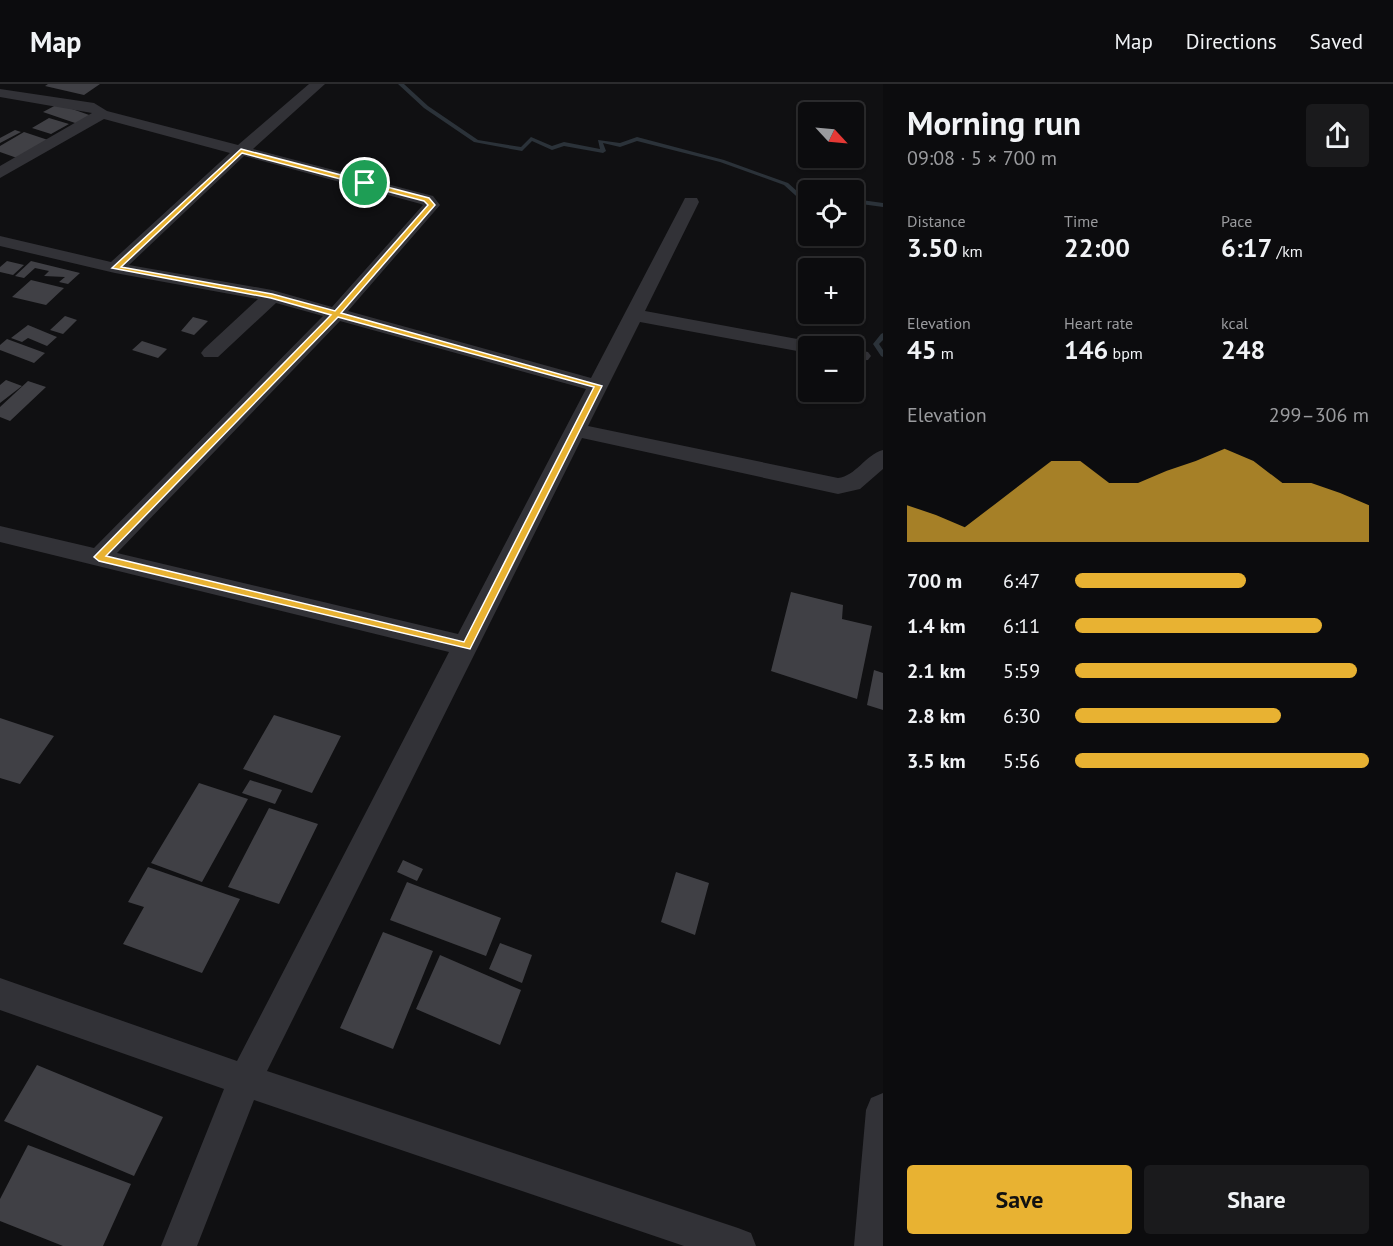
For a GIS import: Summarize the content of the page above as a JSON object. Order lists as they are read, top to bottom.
{
  "north": "bottom right",
  "page": {
    "header": "Map",
    "nav": ["Map", "Directions", "Saved"],
    "heading": ["Morning run", "09:08 · 5 × 700 m"],
    "map_buttons": ["+", "−"],
    "stats": [
      ["Distance", "3.50 km"],
      ["Time", "22:00"],
      ["Pace", "6:17 /km"],
      ["Elevation", "45 m"],
      ["Heart rate", "146 bpm"],
      ["kcal", "248"]
    ],
    "chart": ["Elevation", "299–306 m"],
    "list": [
      {
        "name": "700 m",
        "note": "6:47"
      },
      {
        "name": "1.4 km",
        "note": "6:11"
      },
      {
        "name": "2.1 km",
        "note": "5:59"
      },
      {
        "name": "2.8 km",
        "note": "6:30"
      },
      {
        "name": "3.5 km",
        "note": "5:56"
      }
    ],
    "buttons": ["Save", "Share"]
  }
}
